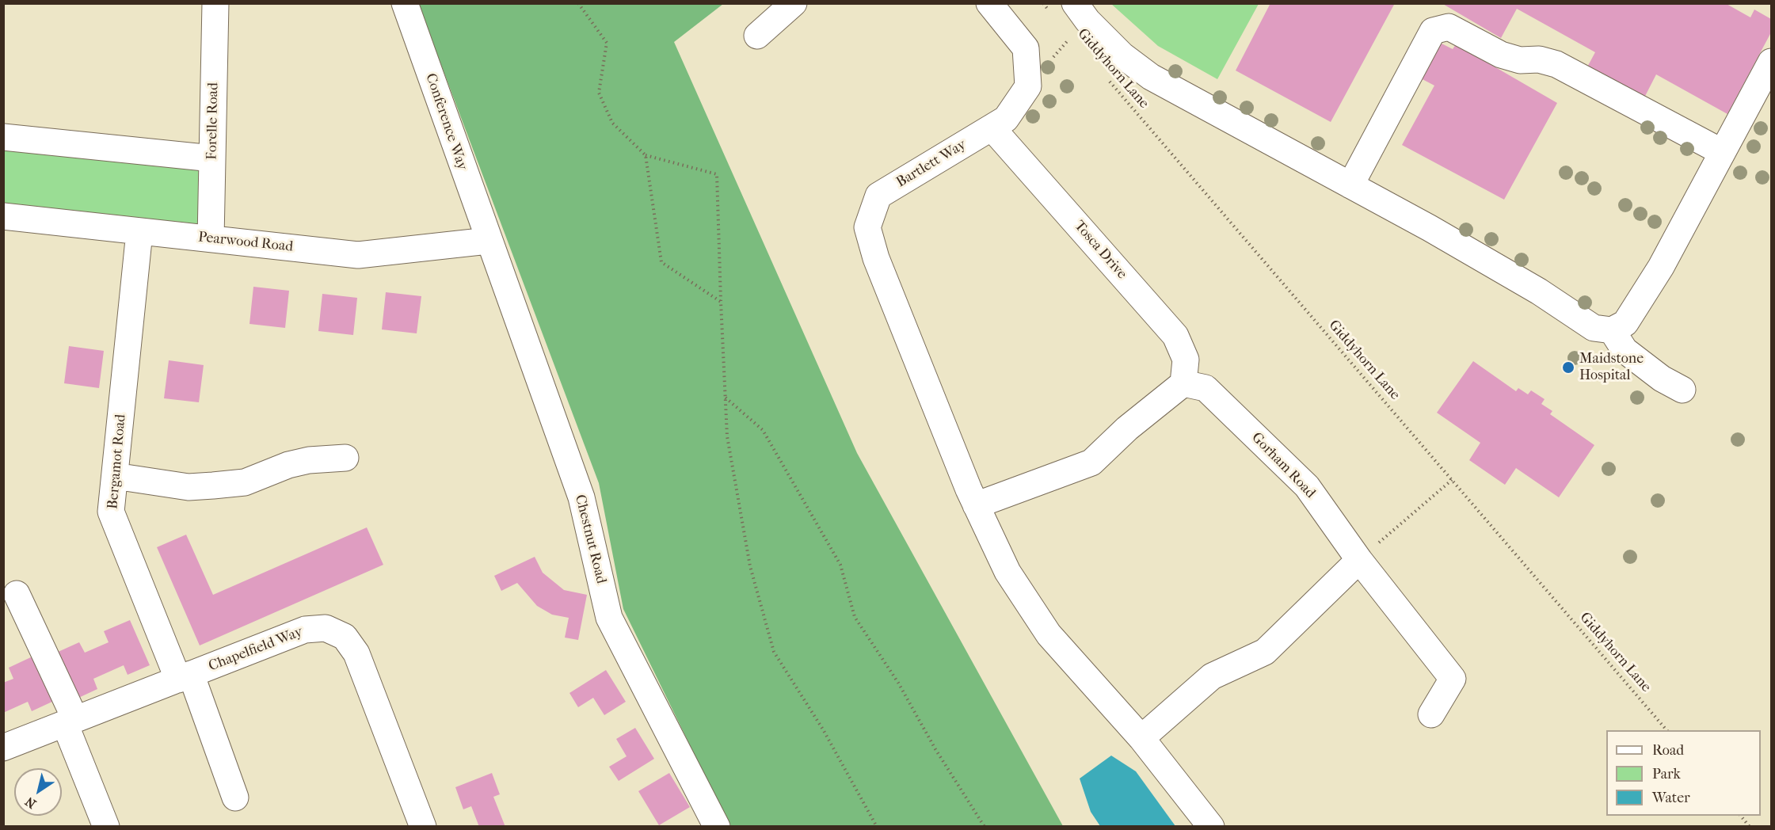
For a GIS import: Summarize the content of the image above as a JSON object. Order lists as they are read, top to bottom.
{
  "streets": {
    "street": [
      "Forelle Road",
      "Conference Way",
      "Bartlett Way",
      "Pearwood Road",
      "Tosca Drive",
      "Bergamot Road",
      "Gorham Road",
      "Chestnut Road",
      "Chapelfield Way"
    ],
    "path": ["Giddyhorn Lane"]
  },
  "crossings": [
    ["Forelle Road", "Pearwood Road"],
    ["Conference Way", "Pearwood Road"],
    ["Conference Way", "Chestnut Road"],
    ["Bartlett Way", "Tosca Drive"],
    ["Pearwood Road", "Bergamot Road"],
    ["Pearwood Road", "Chestnut Road"],
    ["Tosca Drive", "Gorham Road"],
    ["Bergamot Road", "Chapelfield Way"]
  ],
  "places": ["Maidstone Hospital"],
  "legend": ["Road", "Park", "Water"],
  "north": "bottom left"
}
